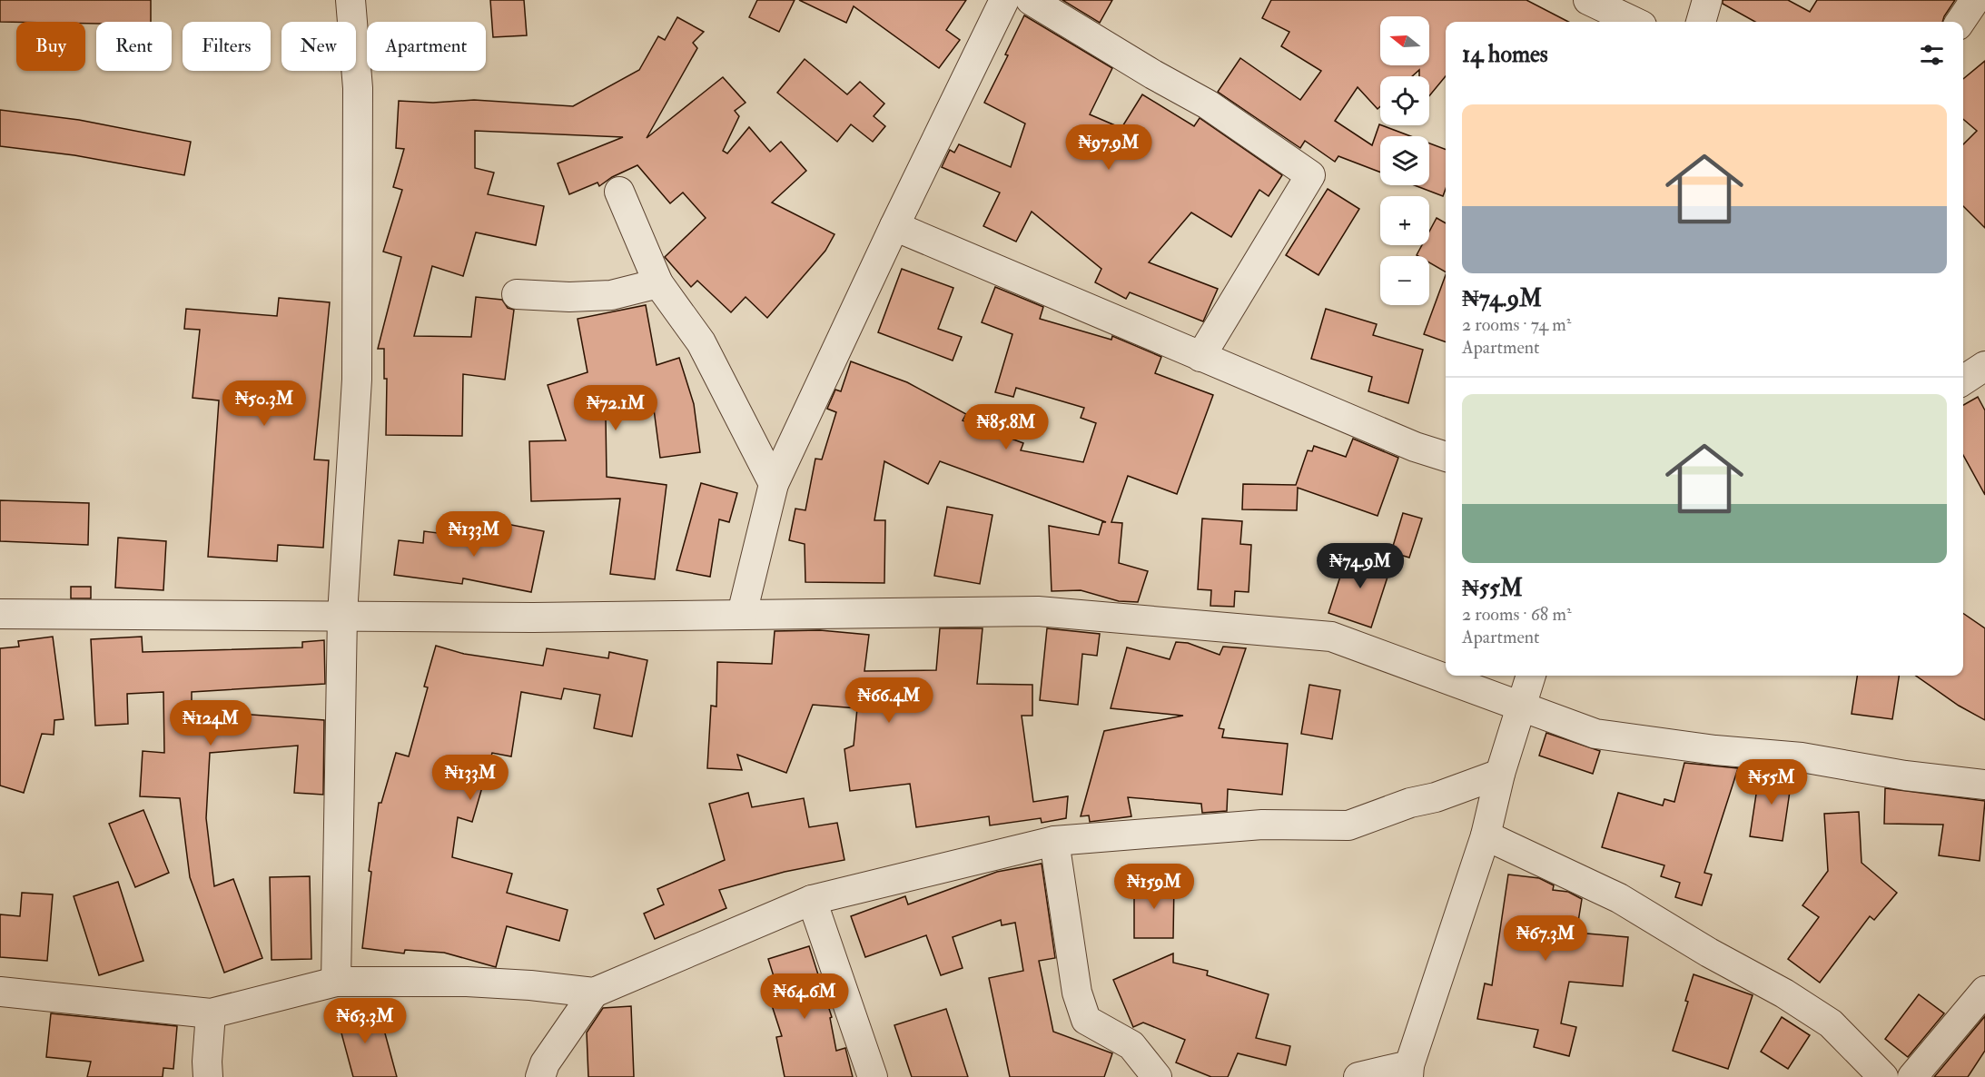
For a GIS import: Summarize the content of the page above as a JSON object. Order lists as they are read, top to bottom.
{
  "north": "left",
  "page": {
    "map_buttons": ["+", "−"],
    "chip": [
      "Buy",
      "Rent",
      "Filters",
      "New",
      "Apartment"
    ],
    "heading": "14 homes",
    "list": [
      {
        "name": "₦74.9M",
        "note": "2 rooms · 74 m² · Apartment"
      },
      {
        "name": "₦55M",
        "note": "2 rooms · 68 m² · Apartment"
      }
    ],
    "price": [
      "₦97.9M",
      "₦50.3M",
      "₦72.1M",
      "₦85.8M",
      "₦133M",
      "₦74.9M",
      "₦66.4M",
      "₦124M",
      "₦133M",
      "₦55M",
      "₦159M",
      "₦67.3M",
      "₦64.6M",
      "₦63.3M"
    ]
  }
}
